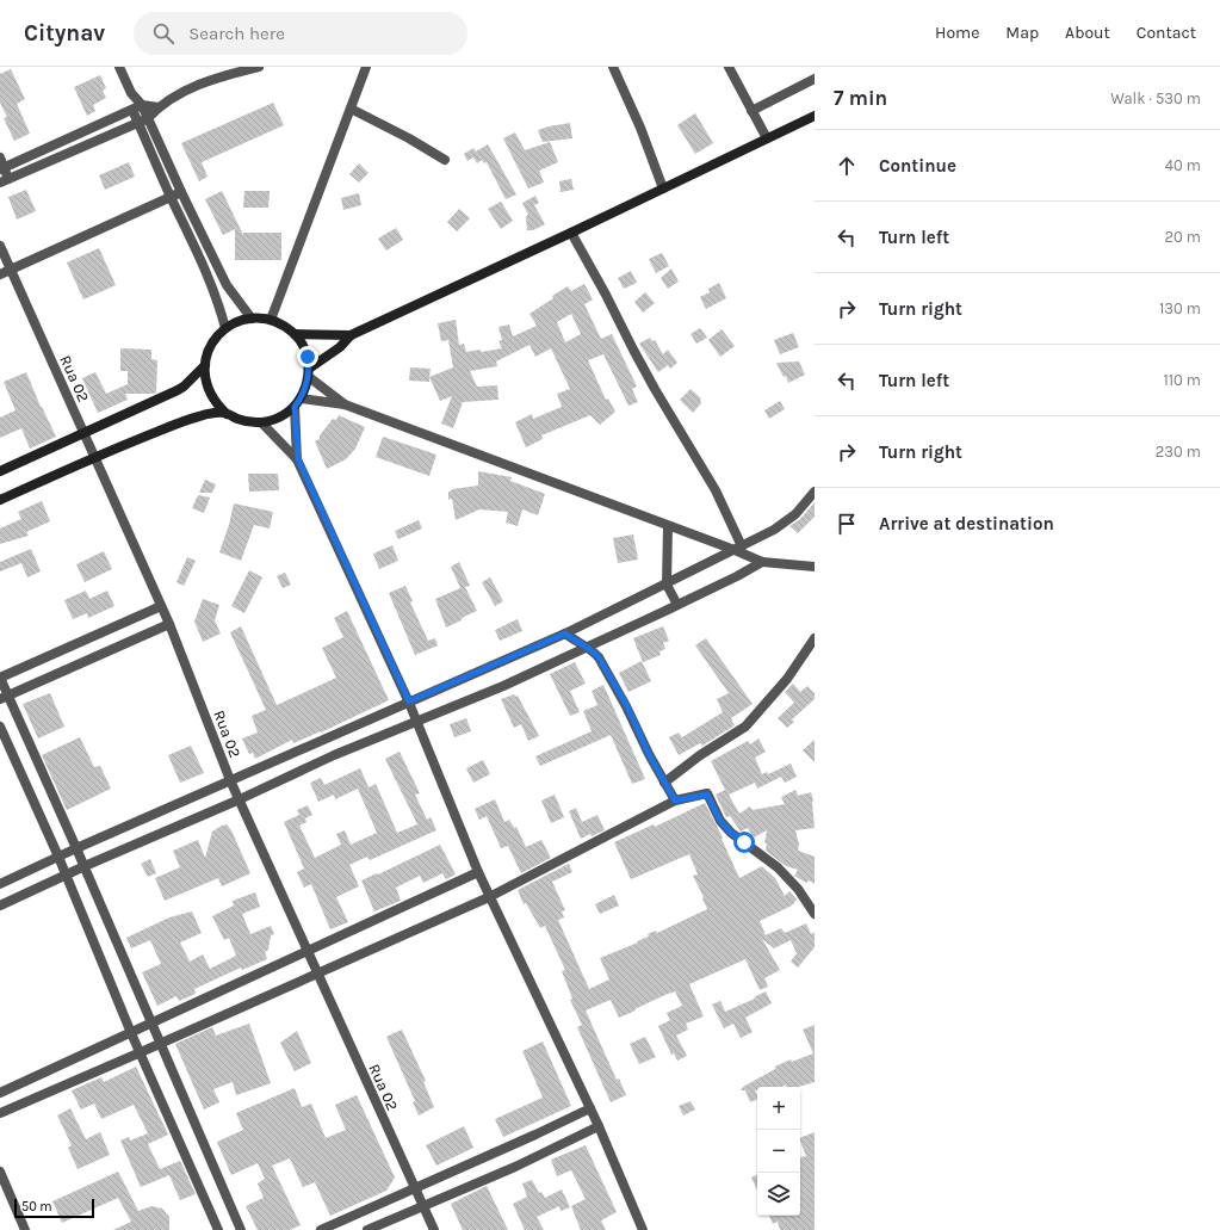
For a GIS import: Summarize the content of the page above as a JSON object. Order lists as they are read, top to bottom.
{
  "streets": {
    "street": ["Rua 02"]
  },
  "scale_bar": "50 m",
  "page": {
    "header": "Citynav",
    "search": "Search here",
    "nav": [
      "Home",
      "Map",
      "About",
      "Contact"
    ],
    "heading": ["7 min", "Walk · 530 m"],
    "list": [
      ["Continue", "40 m"],
      ["Turn left", "20 m"],
      ["Turn right", "130 m"],
      ["Turn left", "110 m"],
      ["Turn right", "230 m"],
      "Arrive at destination"
    ],
    "map_buttons": ["+", "−"],
    "scale": "50 m"
  }
}
